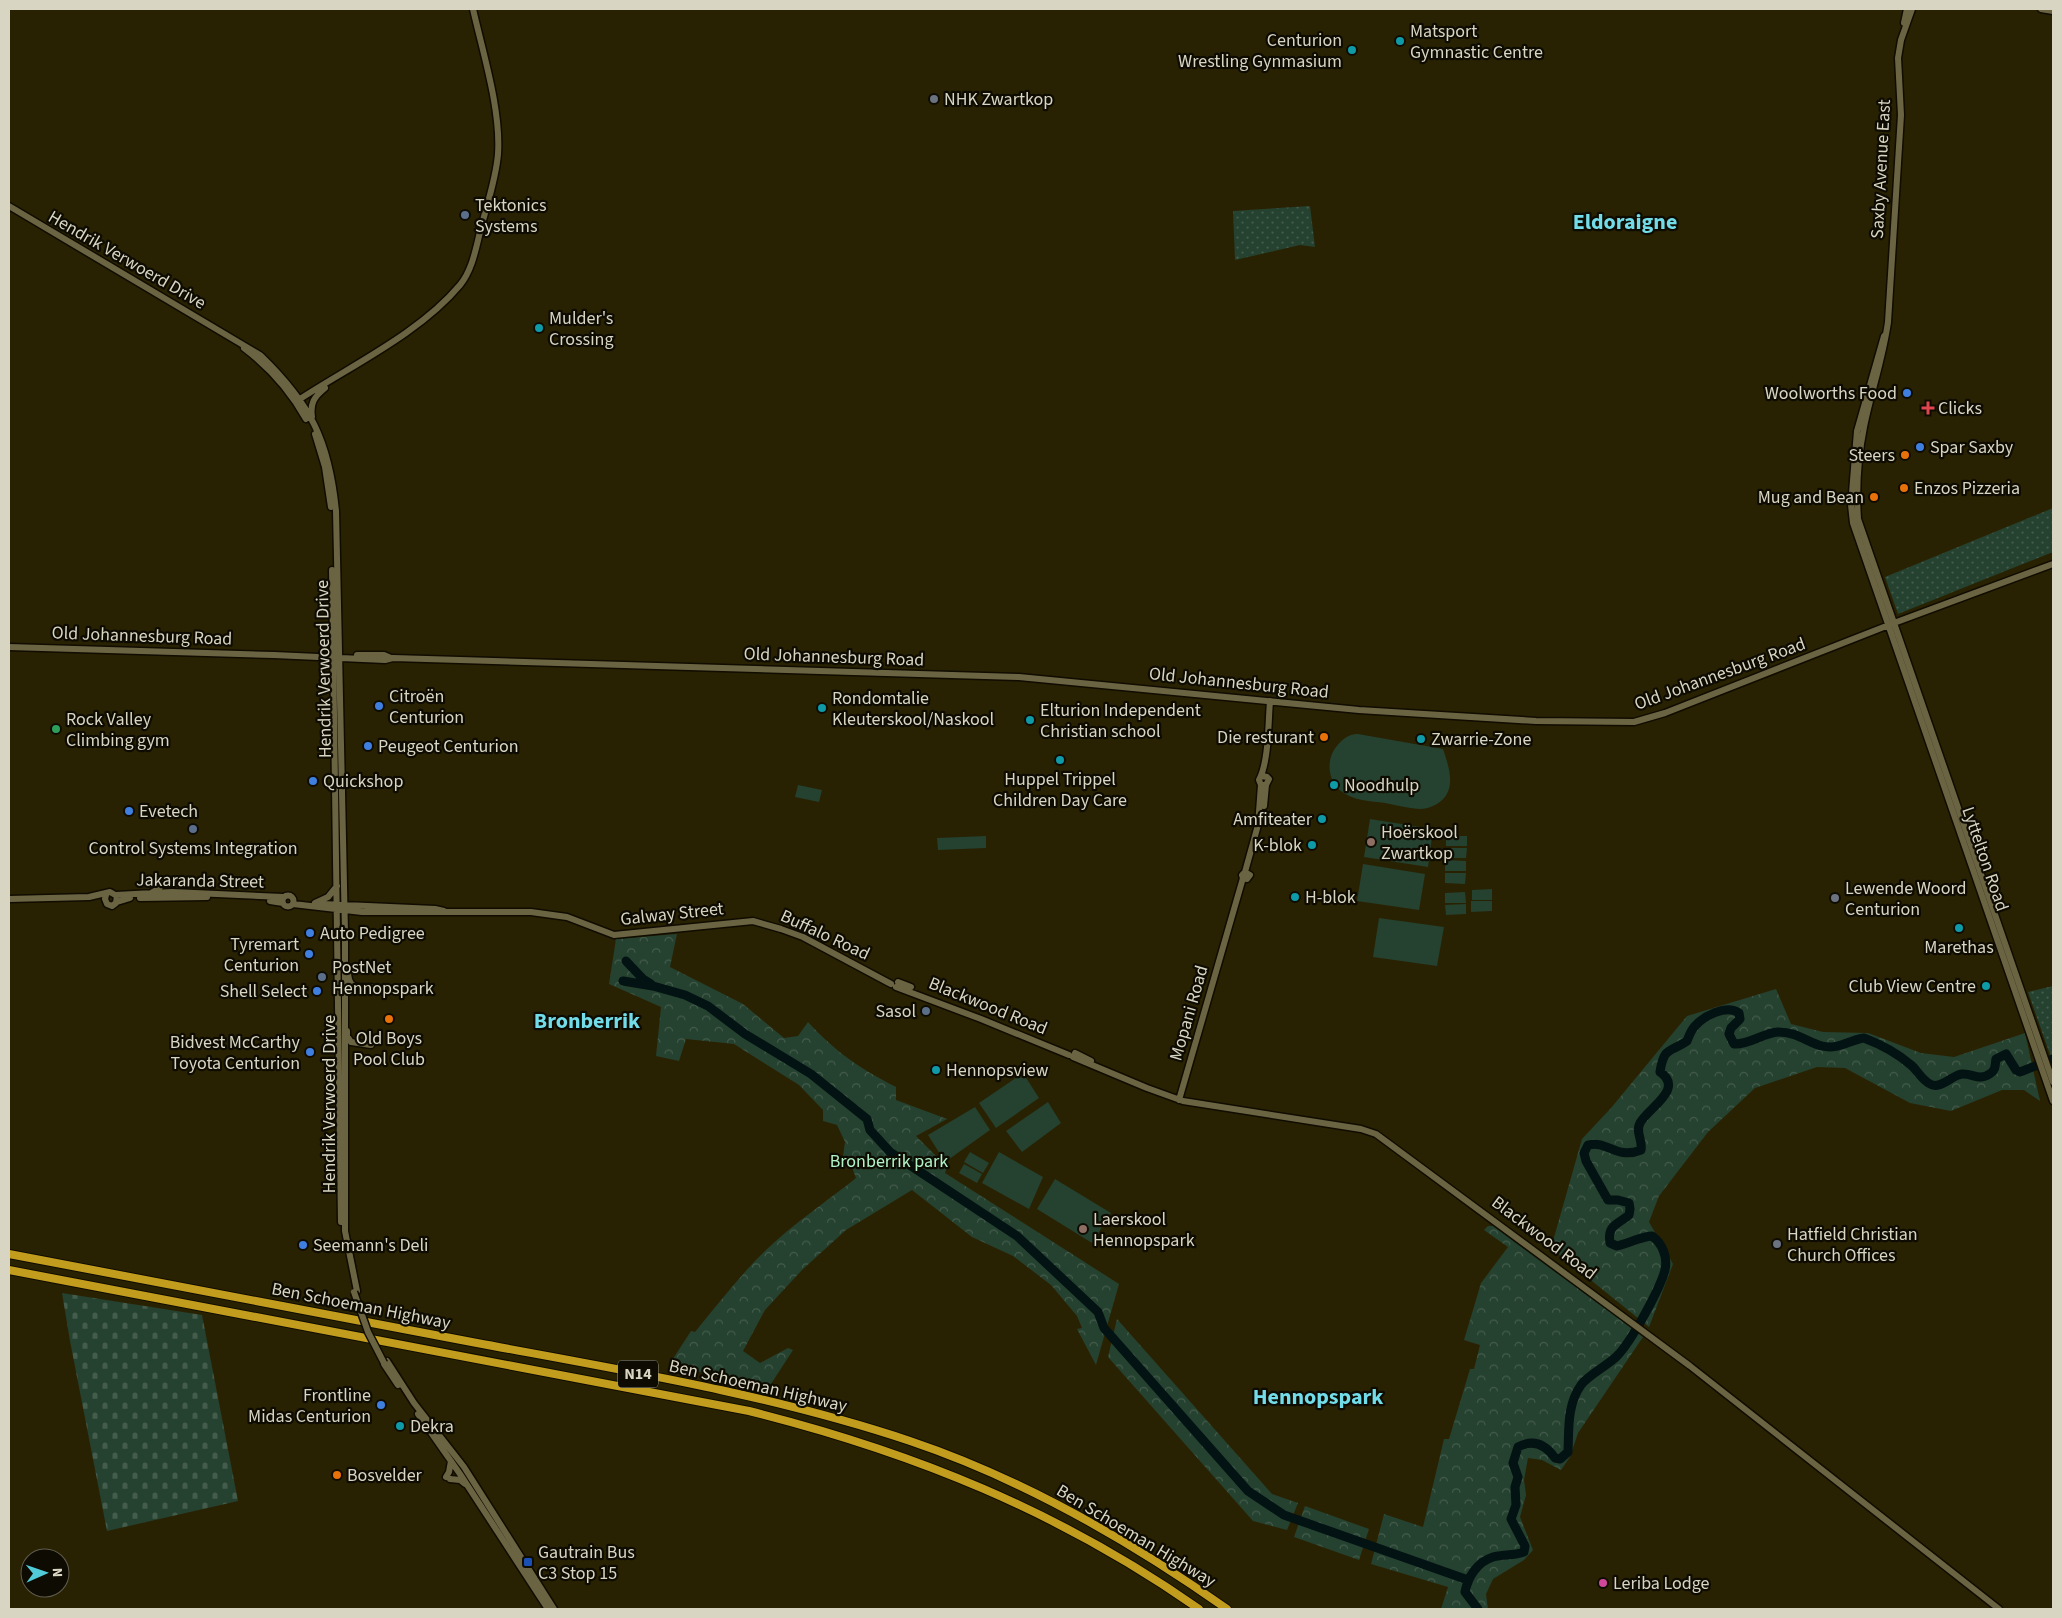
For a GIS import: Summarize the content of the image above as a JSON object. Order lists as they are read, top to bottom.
{
  "streets": {
    "highway": ["Ben Schoeman Highway", "N14"],
    "main road": [
      "Saxby Avenue East",
      "Hendrik Verwoerd Drive",
      "Old Johannesburg Road",
      "Lyttelton Road",
      "Jakaranda Street",
      "Galway Street",
      "Buffalo Road",
      "Blackwood Road",
      "Mopani Road"
    ]
  },
  "crossings": [
    ["Saxby Avenue East", "Old Johannesburg Road"],
    ["Saxby Avenue East", "Lyttelton Road"],
    ["Hendrik Verwoerd Drive", "Old Johannesburg Road"],
    ["Hendrik Verwoerd Drive", "Galway Street"],
    ["Old Johannesburg Road", "Lyttelton Road"],
    ["Galway Street", "Buffalo Road"],
    ["Buffalo Road", "Blackwood Road"],
    ["Blackwood Road", "Mopani Road"]
  ],
  "districts": ["Eldoraigne", "Bronberrik", "Hennopspark"],
  "parks": ["Bronberrik park"],
  "places": {
    "other": [
      "Matsport Gymnastic Centre",
      "Centurion Wrestling Gynmasium",
      "NHK Zwartkop",
      "Tektonics Systems",
      "Mulder's Crossing",
      "Woolworths Food",
      "Spar Saxby",
      "Steers",
      "Enzos Pizzeria",
      "Mug and Bean",
      "Citroën Centurion",
      "Rondomtalie Kleuterskool/Naskool",
      "Elturion Independent Christian school",
      "Rock Valley Climbing gym",
      "Die resturant",
      "Zwarrie-Zone",
      "Peugeot Centurion",
      "Huppel Trippel Children Day Care",
      "Quickshop",
      "Noodhulp",
      "Evetech",
      "Amfiteater",
      "Control Systems Integration",
      "Hoërskool Zwartkop",
      "K-blok",
      "H-blok",
      "Lewende Woord Centurion",
      "Marethas",
      "Auto Pedigree",
      "Tyremart Centurion",
      "PostNet Hennopspark",
      "Club View Centre",
      "Shell Select",
      "Sasol",
      "Old Boys Pool Club",
      "Bidvest McCarthy Toyota Centurion",
      "Hennopsview",
      "Laerskool Hennopspark",
      "Hatfield Christian Church Offices",
      "Seemann's Deli",
      "Frontline Midas Centurion",
      "Dekra",
      "Bosvelder",
      "Leriba Lodge"
    ],
    "health": ["Clicks"],
    "transit": ["Gautrain Bus C3 Stop 15"]
  },
  "north": "right"
}
